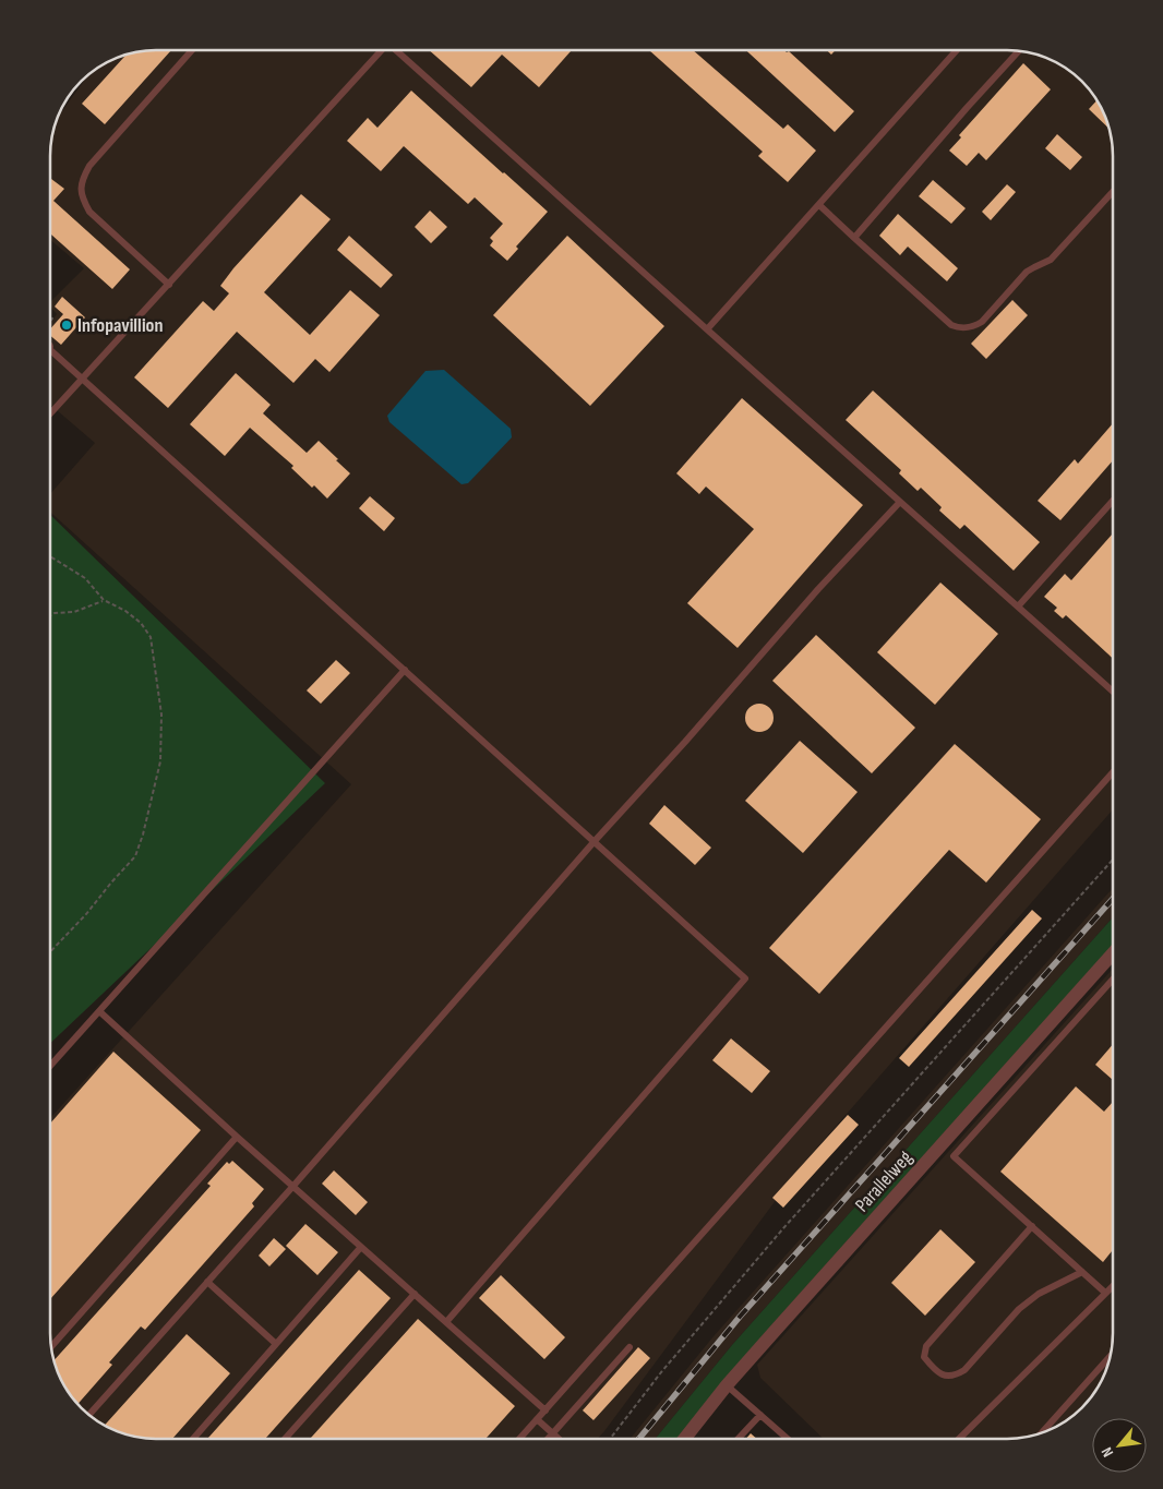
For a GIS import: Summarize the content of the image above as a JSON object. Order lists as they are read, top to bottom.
{
  "streets": {
    "street": ["Parallelweg"]
  },
  "places": ["Infopavillion"],
  "north": "bottom left"
}
